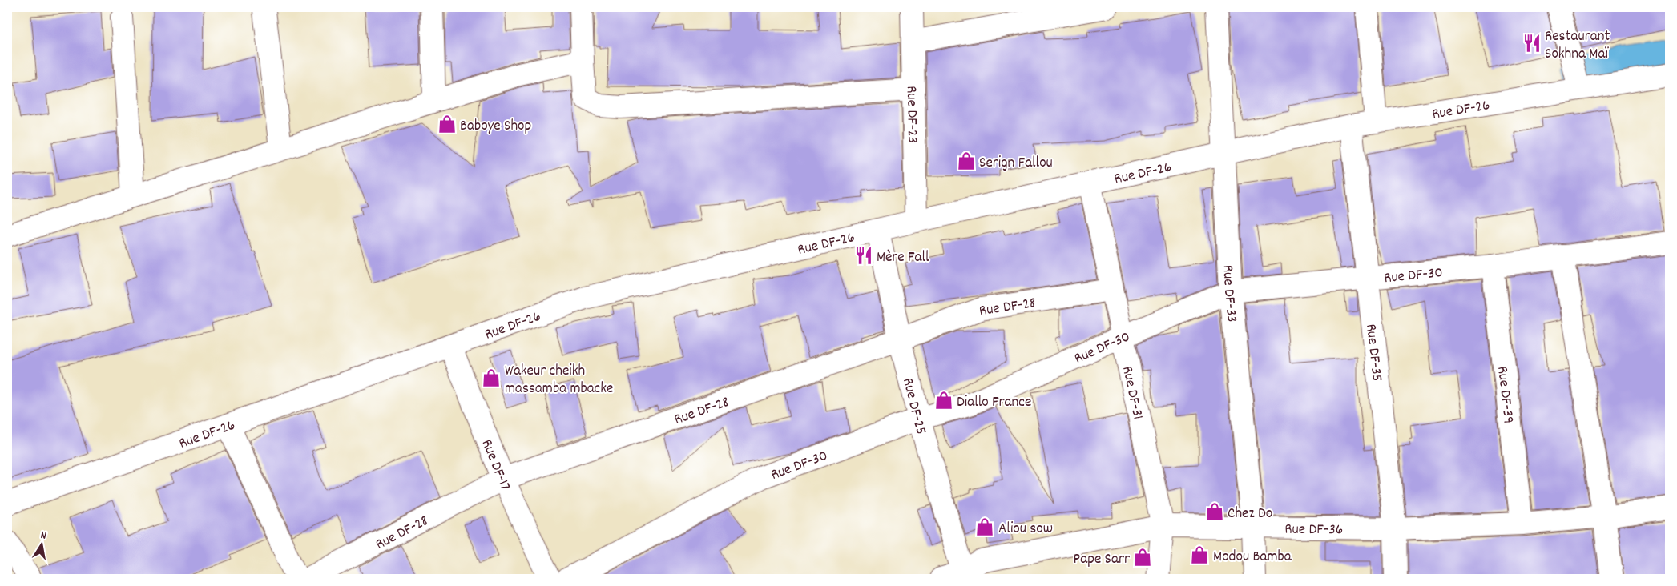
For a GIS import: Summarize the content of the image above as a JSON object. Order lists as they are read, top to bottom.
{
  "streets": {
    "street": [
      "Rue DF-26",
      "Rue DF-23",
      "Rue DF-30",
      "Rue DF-33",
      "Rue DF-28",
      "Rue DF-35",
      "Rue DF-31",
      "Rue DF-39",
      "Rue DF-25",
      "Rue DF-17",
      "Rue DF-36"
    ]
  },
  "crossings": [
    ["Rue DF-26", "Rue DF-23"],
    ["Rue DF-26", "Rue DF-33"],
    ["Rue DF-26", "Rue DF-35"],
    ["Rue DF-26", "Rue DF-31"],
    ["Rue DF-26", "Rue DF-25"],
    ["Rue DF-26", "Rue DF-17"],
    ["Rue DF-30", "Rue DF-33"],
    ["Rue DF-30", "Rue DF-35"],
    ["Rue DF-30", "Rue DF-31"],
    ["Rue DF-30", "Rue DF-39"],
    ["Rue DF-30", "Rue DF-25"],
    ["Rue DF-33", "Rue DF-36"],
    ["Rue DF-28", "Rue DF-31"],
    ["Rue DF-28", "Rue DF-25"],
    ["Rue DF-28", "Rue DF-17"],
    ["Rue DF-35", "Rue DF-36"],
    ["Rue DF-31", "Rue DF-36"],
    ["Rue DF-39", "Rue DF-36"],
    ["Rue DF-25", "Rue DF-36"]
  ],
  "places": {
    "restaurant": ["Restaurant Sokhna Maï", "Mère Fall"],
    "shop": [
      "Baboye Shop",
      "Serign Fallou",
      "Wakeur cheikh massamba mbacke",
      "Diallo France",
      "Chez Do",
      "Aliou sow",
      "Modou Bamba",
      "Pape Sarr"
    ]
  },
  "north": "top"
}
